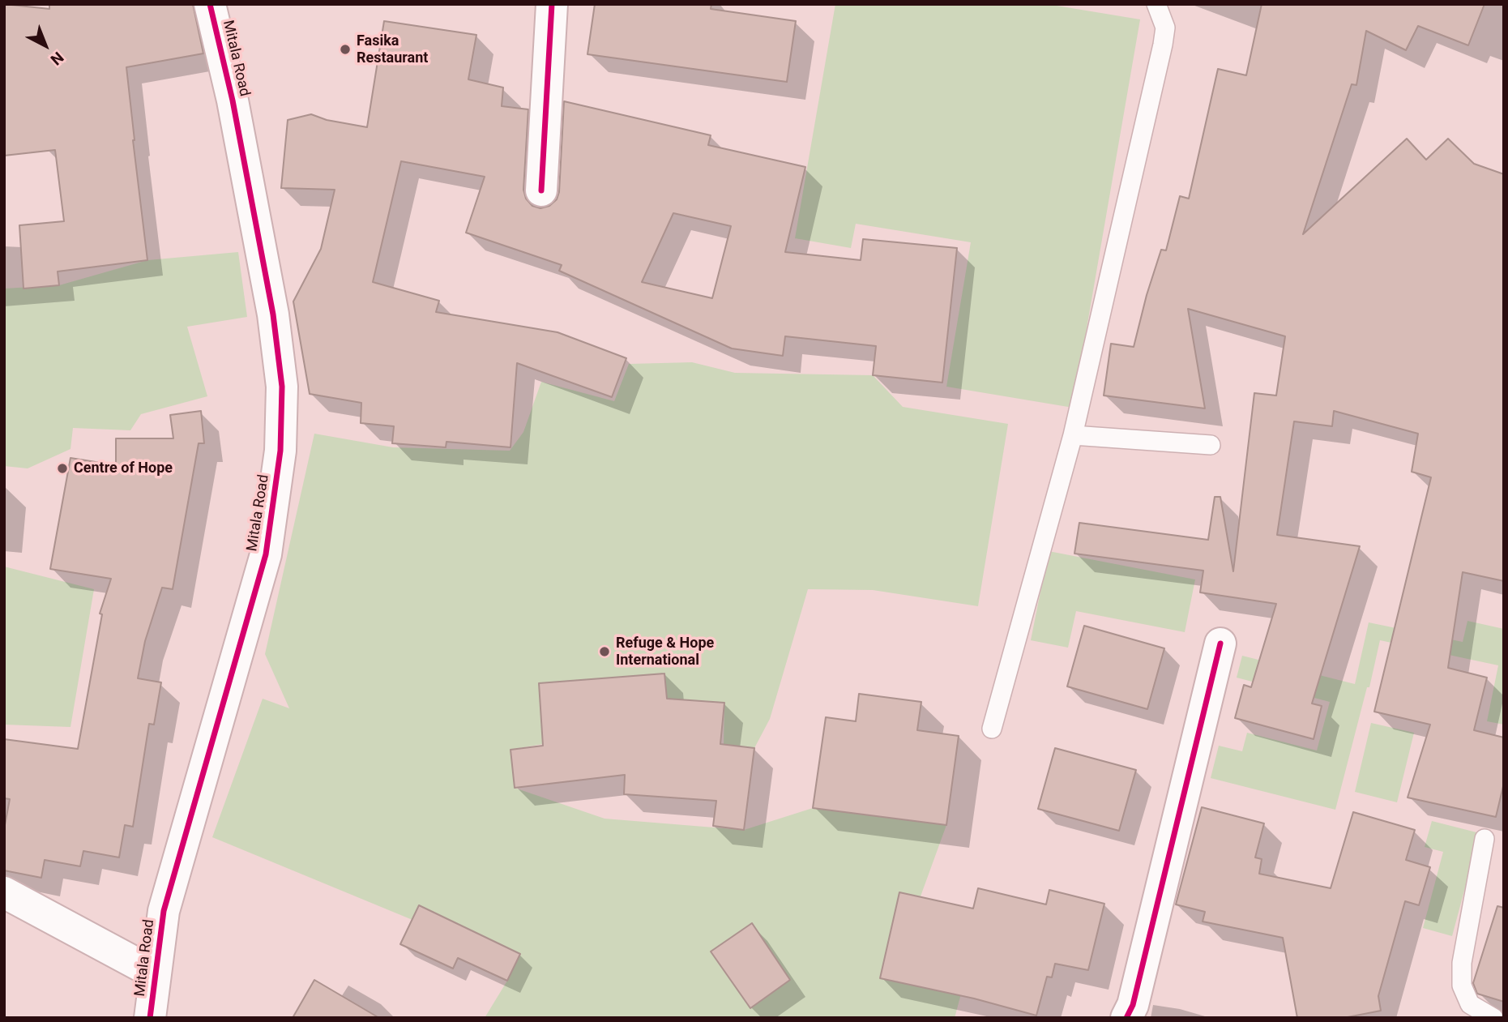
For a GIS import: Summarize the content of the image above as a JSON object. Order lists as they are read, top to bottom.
{
  "streets": {
    "street": ["Mitala Road"]
  },
  "places": ["Fasika Restaurant", "Centre of Hope", "Refuge & Hope International"],
  "north": "bottom right"
}
